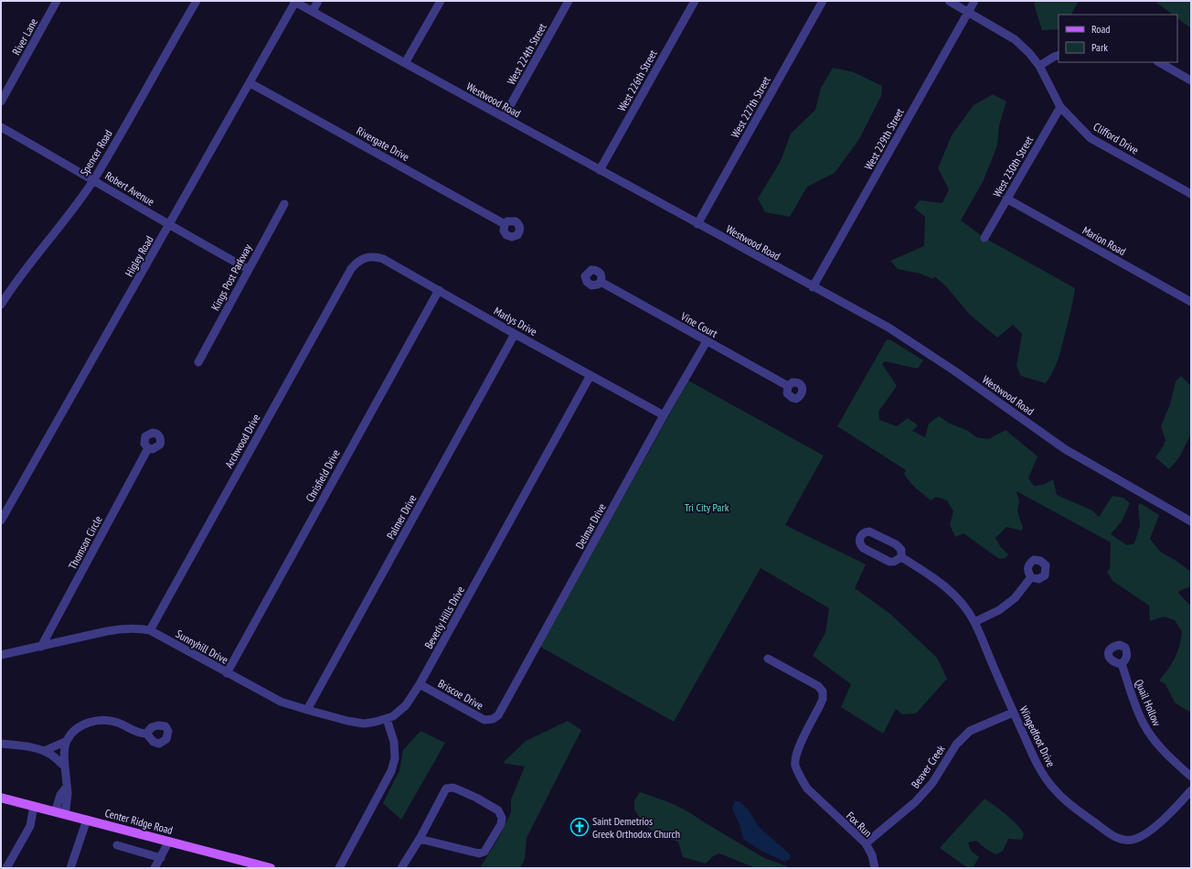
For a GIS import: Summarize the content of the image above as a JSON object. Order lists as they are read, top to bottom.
{
  "streets": {
    "main road": ["Center Ridge Road"],
    "street": [
      "River Lane",
      "West 224th Street",
      "West 226th Street",
      "Westwood Road",
      "West 227th Street",
      "Clifford Drive",
      "West 229th Street",
      "Rivergate Drive",
      "Spencer Road",
      "West 230th Street",
      "Robert Avenue",
      "Marion Road",
      "Higley Road",
      "Kings Post Parkway",
      "Marlys Drive",
      "Vine Court",
      "Archwood Drive",
      "Chrisfield Drive",
      "Palmer Drive",
      "Delmar Drive",
      "Thomson Circle",
      "Beverly Hills Drive",
      "Sunnyhill Drive",
      "Briscoe Drive",
      "Quail Hollow",
      "Wingedfoot Drive",
      "Beaver Creek",
      "Fox Run"
    ]
  },
  "crossings": [
    ["West 224th Street", "Westwood Road"],
    ["West 226th Street", "Westwood Road"],
    ["Westwood Road", "West 227th Street"],
    ["Westwood Road", "West 229th Street"],
    ["Westwood Road", "Higley Road"],
    ["Clifford Drive", "West 229th Street"],
    ["Clifford Drive", "West 230th Street"],
    ["Rivergate Drive", "Higley Road"],
    ["Spencer Road", "Robert Avenue"],
    ["West 230th Street", "Marion Road"],
    ["Robert Avenue", "Higley Road"],
    ["Robert Avenue", "Kings Post Parkway"],
    ["Marlys Drive", "Archwood Drive"],
    ["Marlys Drive", "Chrisfield Drive"],
    ["Marlys Drive", "Palmer Drive"],
    ["Marlys Drive", "Delmar Drive"],
    ["Marlys Drive", "Beverly Hills Drive"],
    ["Vine Court", "Delmar Drive"],
    ["Archwood Drive", "Sunnyhill Drive"],
    ["Chrisfield Drive", "Sunnyhill Drive"],
    ["Palmer Drive", "Sunnyhill Drive"],
    ["Delmar Drive", "Briscoe Drive"],
    ["Thomson Circle", "Sunnyhill Drive"],
    ["Beverly Hills Drive", "Sunnyhill Drive"],
    ["Beverly Hills Drive", "Briscoe Drive"],
    ["Wingedfoot Drive", "Beaver Creek"],
    ["Beaver Creek", "Fox Run"]
  ],
  "parks": ["Tri City Park"],
  "places": {
    "church": ["Saint Demetrios Greek Orthodox Church"]
  },
  "legend": ["Road", "Park"]
}
